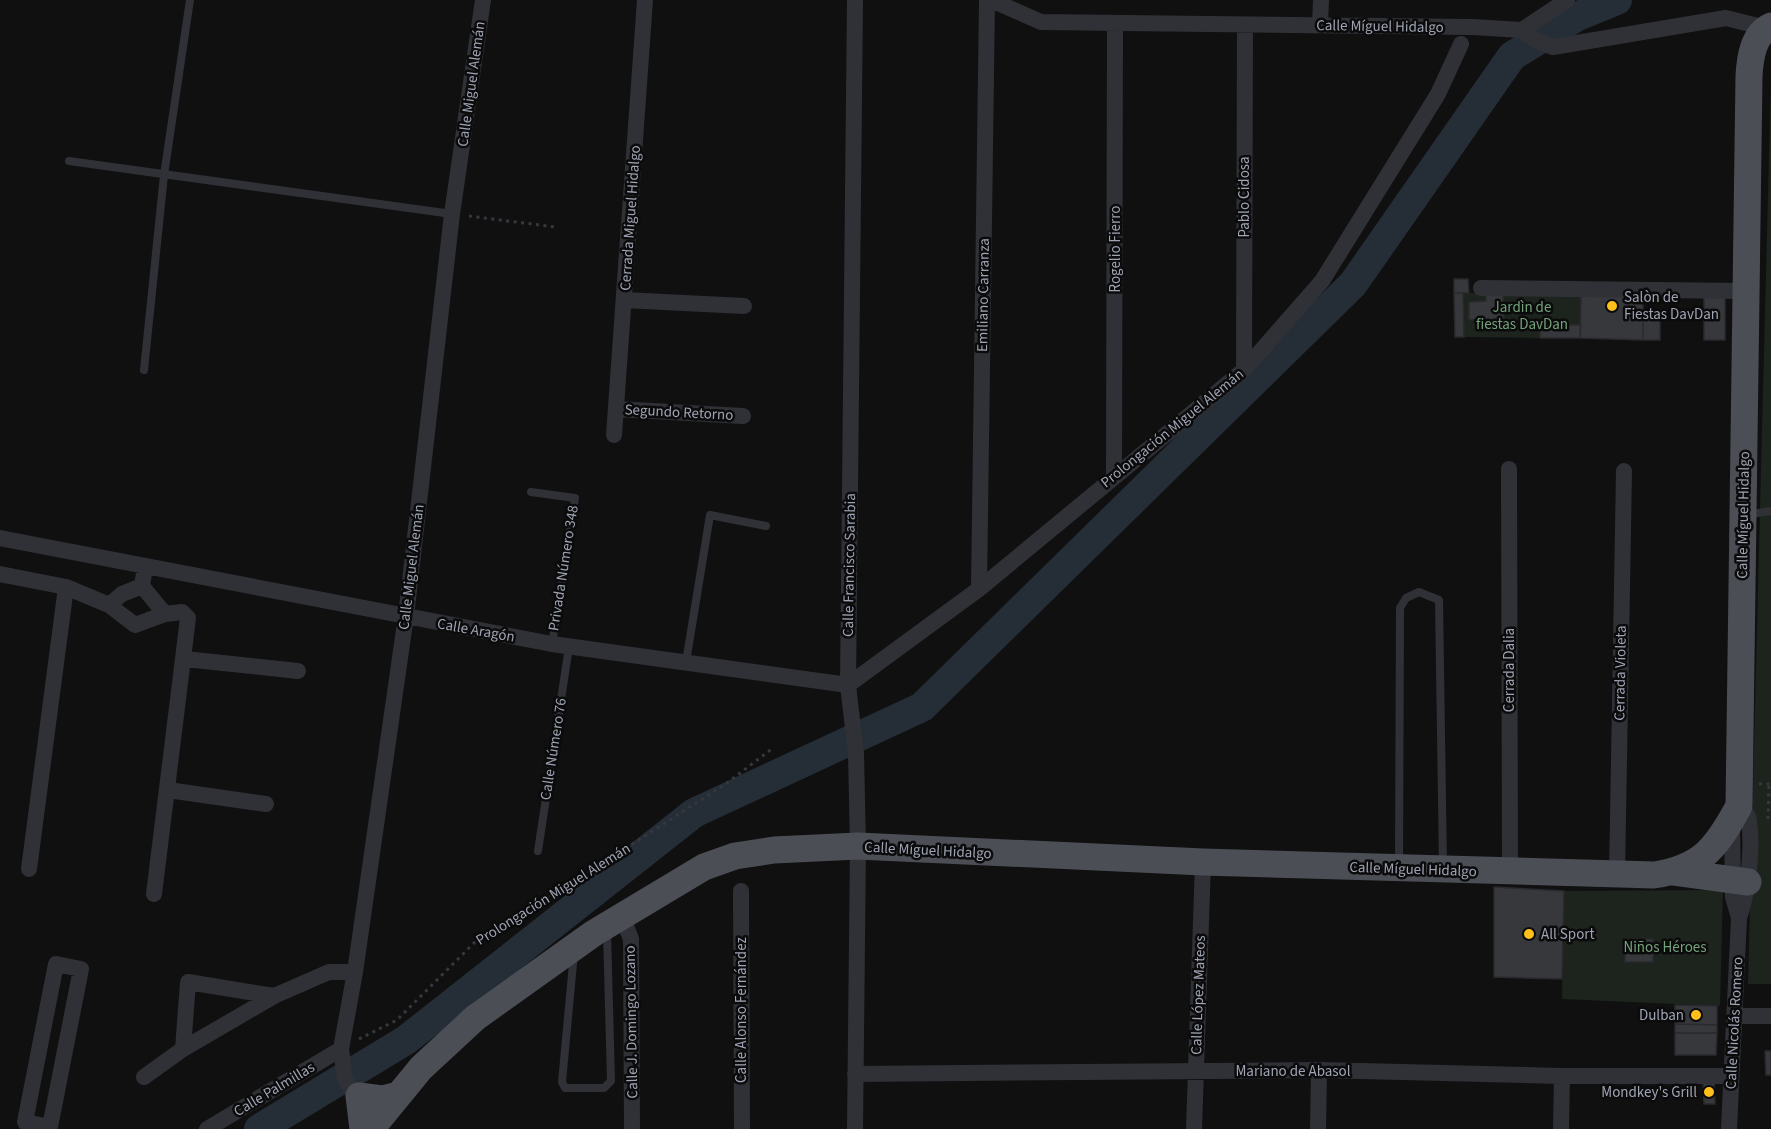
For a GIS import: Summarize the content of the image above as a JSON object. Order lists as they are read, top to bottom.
{
  "streets": {
    "main road": ["Calle Míguel Hidalgo"],
    "street": [
      "Calle Miguel Alemán",
      "Pablo Cidosa",
      "Cerrada Miguel Hidalgo",
      "Rogelio Fierro",
      "Emiliano Carranza",
      "Segundo Retorno",
      "Prolongación Miguel Alemán",
      "Calle Francisco Sarabia",
      "Calle Aragón",
      "Cerrada Dalia",
      "Cerrada Violeta",
      "Calle López Mateos",
      "Calle Alonso Fernández",
      "Calle J. Domingo Lozano",
      "Calle Nicolás Romero",
      "Mariano de Abasol",
      "Calle Palmillas"
    ],
    "lane": ["Privada Número 348", "Calle Número 76"]
  },
  "crossings": [
    ["Calle Míguel Hidalgo", "Pablo Cidosa"],
    ["Calle Míguel Hidalgo", "Rogelio Fierro"],
    ["Calle Míguel Hidalgo", "Emiliano Carranza"],
    ["Calle Míguel Hidalgo", "Calle Francisco Sarabia"],
    ["Calle Míguel Hidalgo", "Cerrada Dalia"],
    ["Calle Míguel Hidalgo", "Cerrada Violeta"],
    ["Calle Míguel Hidalgo", "Calle López Mateos"],
    ["Calle Míguel Hidalgo", "Calle J. Domingo Lozano"],
    ["Calle Míguel Hidalgo", "Calle Nicolás Romero"],
    ["Calle Miguel Alemán", "Prolongación Miguel Alemán"],
    ["Calle Miguel Alemán", "Calle Aragón"],
    ["Calle Miguel Alemán", "Calle Palmillas"],
    ["Pablo Cidosa", "Prolongación Miguel Alemán"],
    ["Cerrada Miguel Hidalgo", "Segundo Retorno"],
    ["Rogelio Fierro", "Prolongación Miguel Alemán"],
    ["Emiliano Carranza", "Prolongación Miguel Alemán"],
    ["Prolongación Miguel Alemán", "Calle Francisco Sarabia"],
    ["Prolongación Miguel Alemán", "Calle Aragón"],
    ["Prolongación Miguel Alemán", "Calle Palmillas"],
    ["Calle Francisco Sarabia", "Calle Aragón"],
    ["Calle Francisco Sarabia", "Mariano de Abasol"],
    ["Privada Número 348", "Calle Aragón"],
    ["Calle Aragón", "Calle Número 76"],
    ["Calle López Mateos", "Mariano de Abasol"],
    ["Calle Nicolás Romero", "Mariano de Abasol"]
  ],
  "parks": ["Jardìn de fiestas DavDan", "Niños Héroes"],
  "places": [
    "Salòn de Fiestas DavDan",
    "All Sport",
    "Dulban",
    "Mondkey's Grill"
  ]
}
